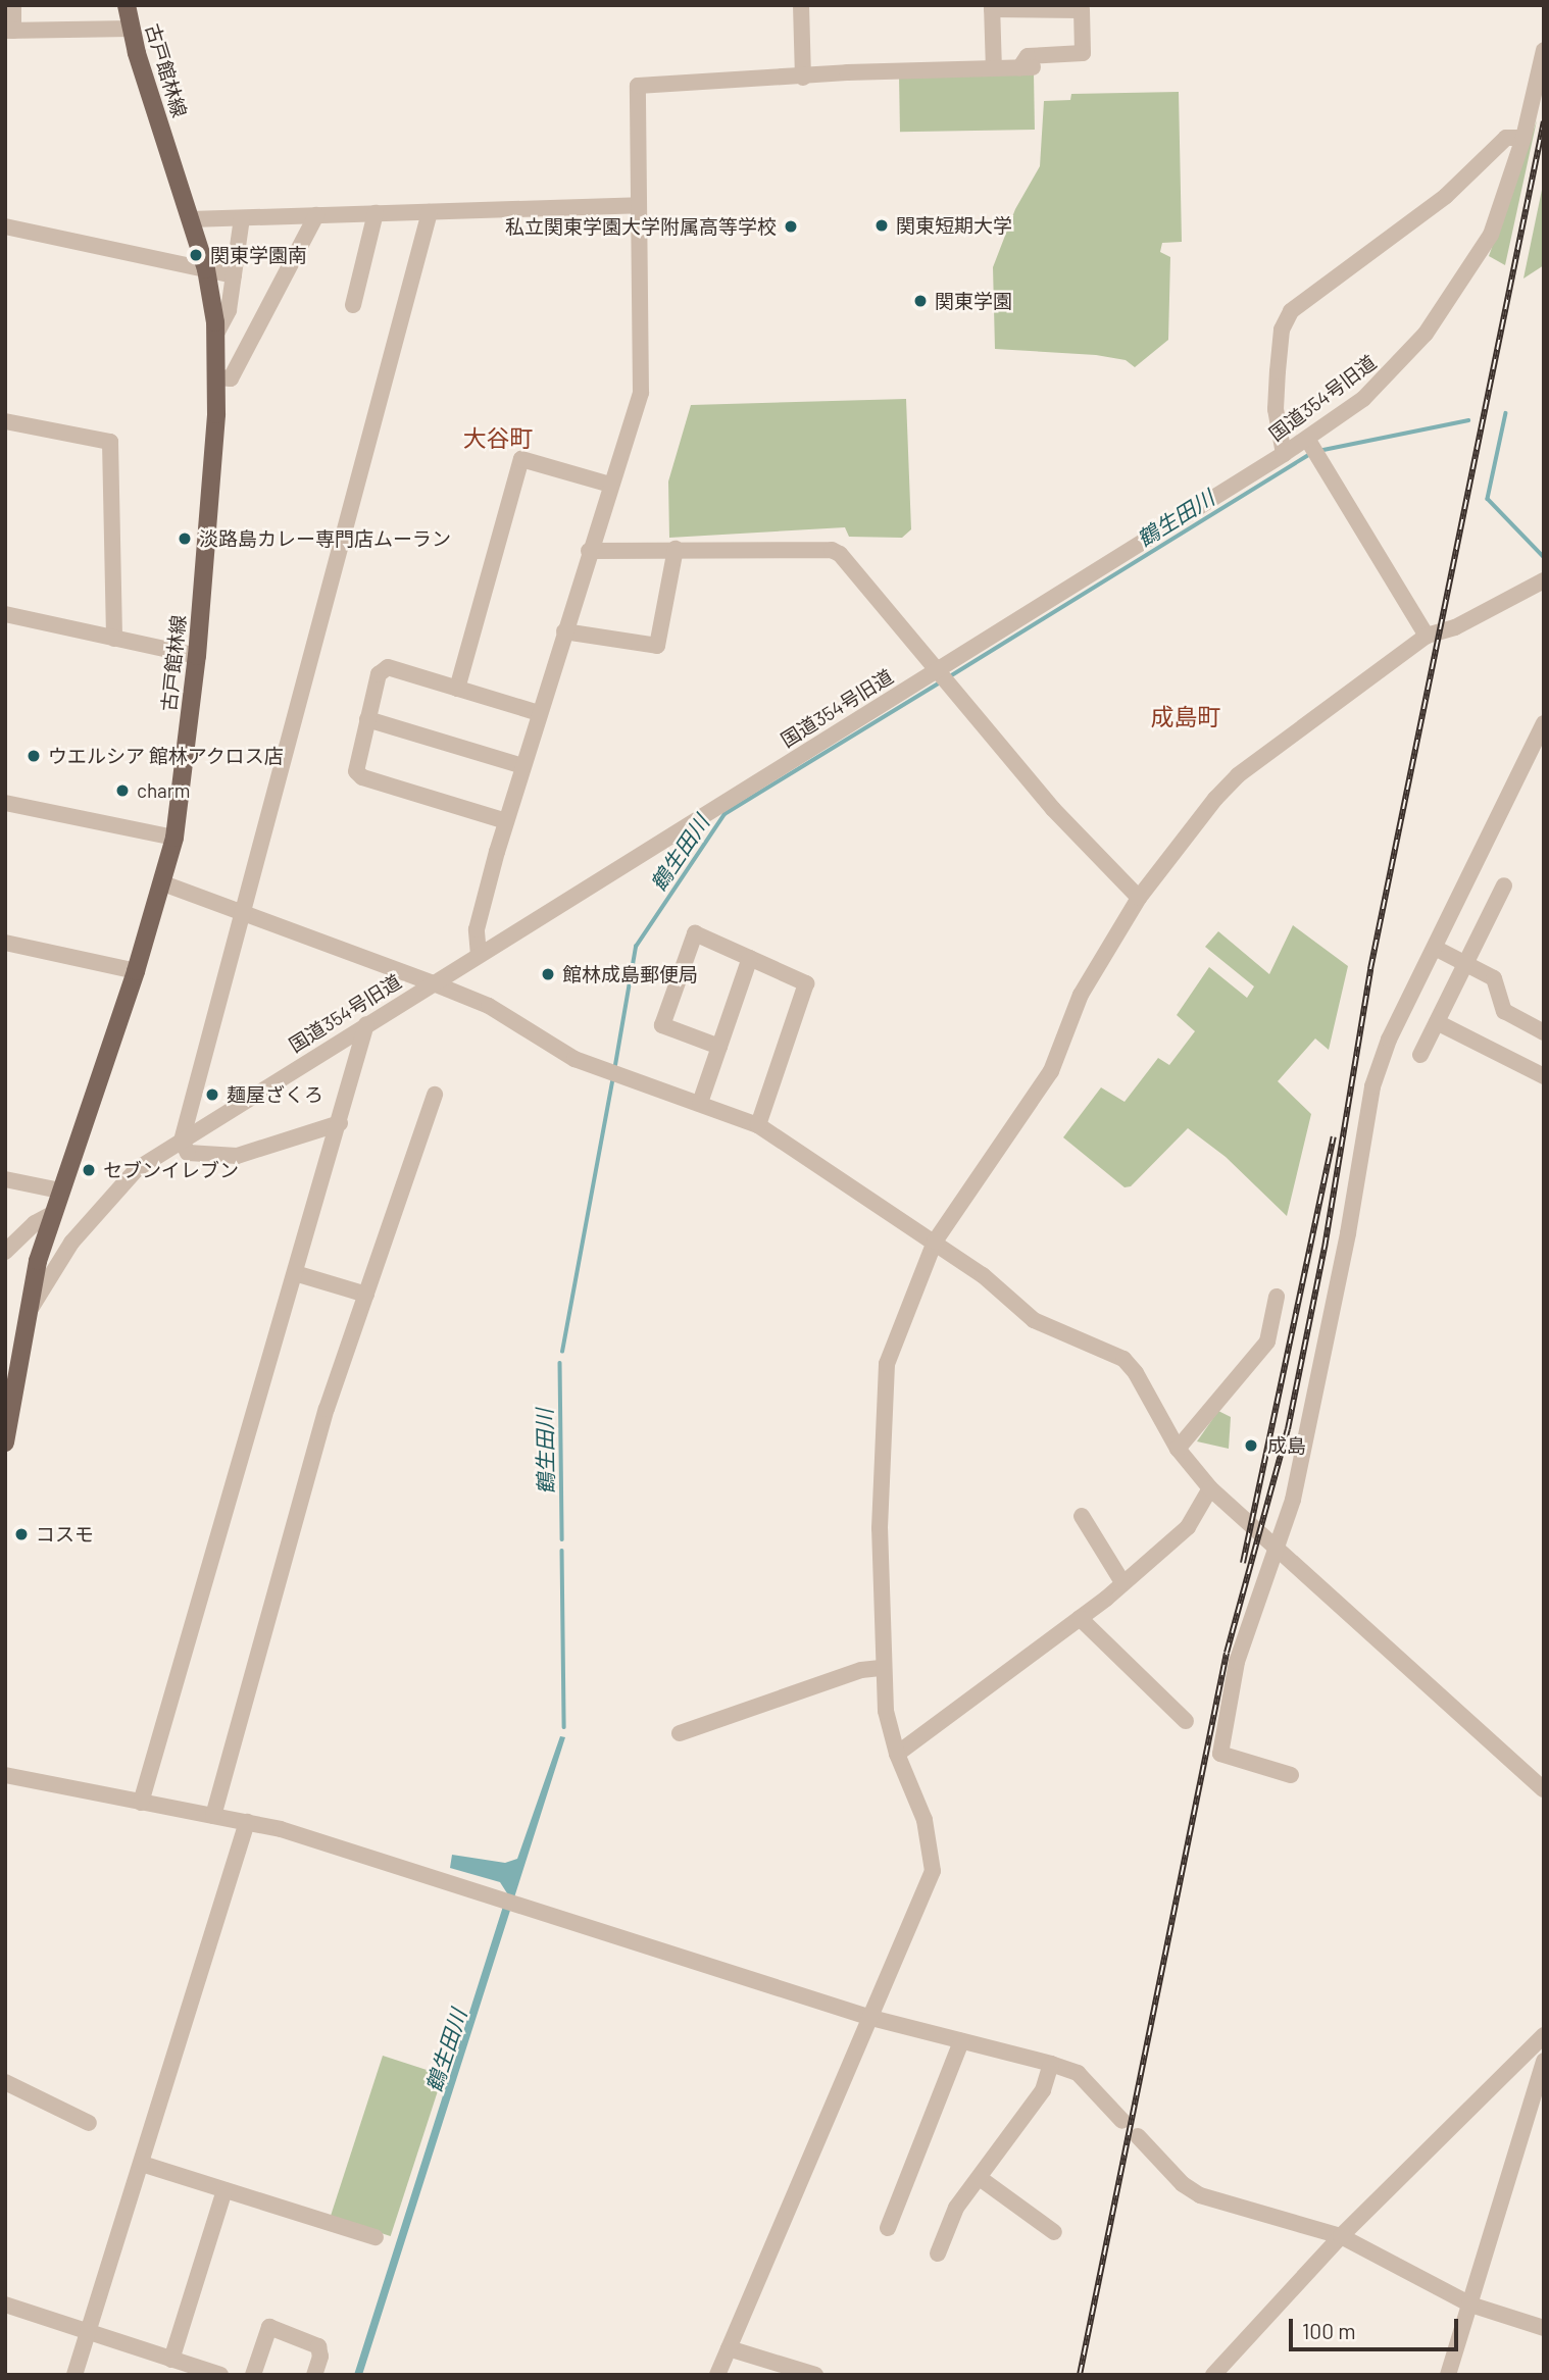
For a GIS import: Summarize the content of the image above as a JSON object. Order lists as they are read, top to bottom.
{
  "streets": {
    "main road": ["古戸館林線"],
    "street": ["国道354号旧道"]
  },
  "crossings": [
    ["古戸館林線", "国道354号旧道"]
  ],
  "districts": ["大谷町", "成島町"],
  "water": ["鶴生田川"],
  "places": [
    "関東短期大学",
    "私立関東学園大学附属高等学校",
    "関東学園南",
    "関東学園",
    "淡路島カレー専門店ムーラン",
    "ウエルシア 館林アクロス店",
    "charm",
    "館林成島郵便局",
    "麺屋ざくろ",
    "セブンイレブン",
    "成島",
    "コスモ"
  ],
  "scale_bar": "100 m"
}
